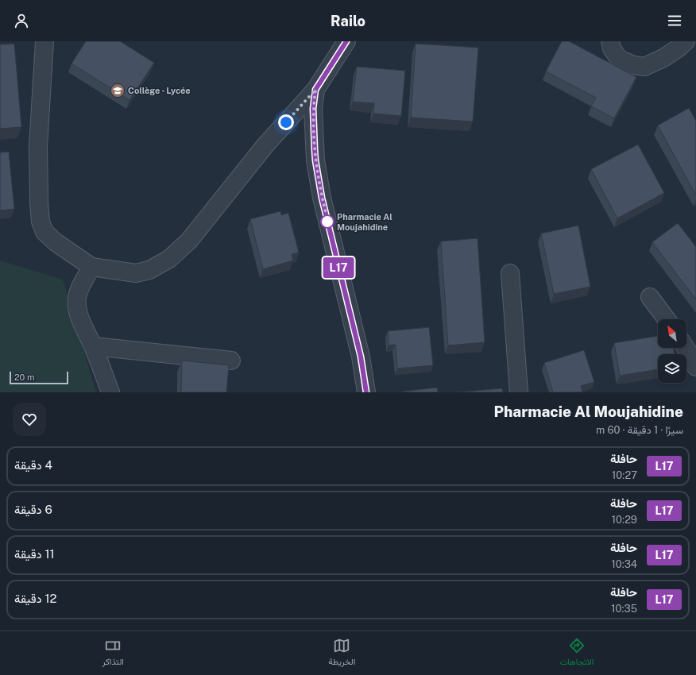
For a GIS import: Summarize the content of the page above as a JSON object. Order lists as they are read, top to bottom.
{
  "places": {
    "school or university": ["Collège - Lycée"],
    "other": ["Pharmacie Al Moujahidine"]
  },
  "lines": ["bus line L17"],
  "scale_bar": "20 m",
  "north": "top left",
  "page": {
    "header": "Railo",
    "on_map": "L17",
    "scale": "20 m",
    "heading": ["Pharmacie Al Moujahidine", "سيرًا · 1 دقيقة · 60 m"],
    "list": [
      {
        "mark": "L17",
        "name": "حافلة",
        "note": "10:27",
        "value": "4 دقيقة"
      },
      {
        "mark": "L17",
        "name": "حافلة",
        "note": "10:29",
        "value": "6 دقيقة"
      },
      {
        "mark": "L17",
        "name": "حافلة",
        "note": "10:34",
        "value": "11 دقيقة"
      },
      {
        "mark": "L17",
        "name": "حافلة",
        "note": "10:35",
        "value": "12 دقيقة"
      }
    ],
    "tabs": ["الاتجاهات", "الخريطة", "التذاكر"]
  }
}
